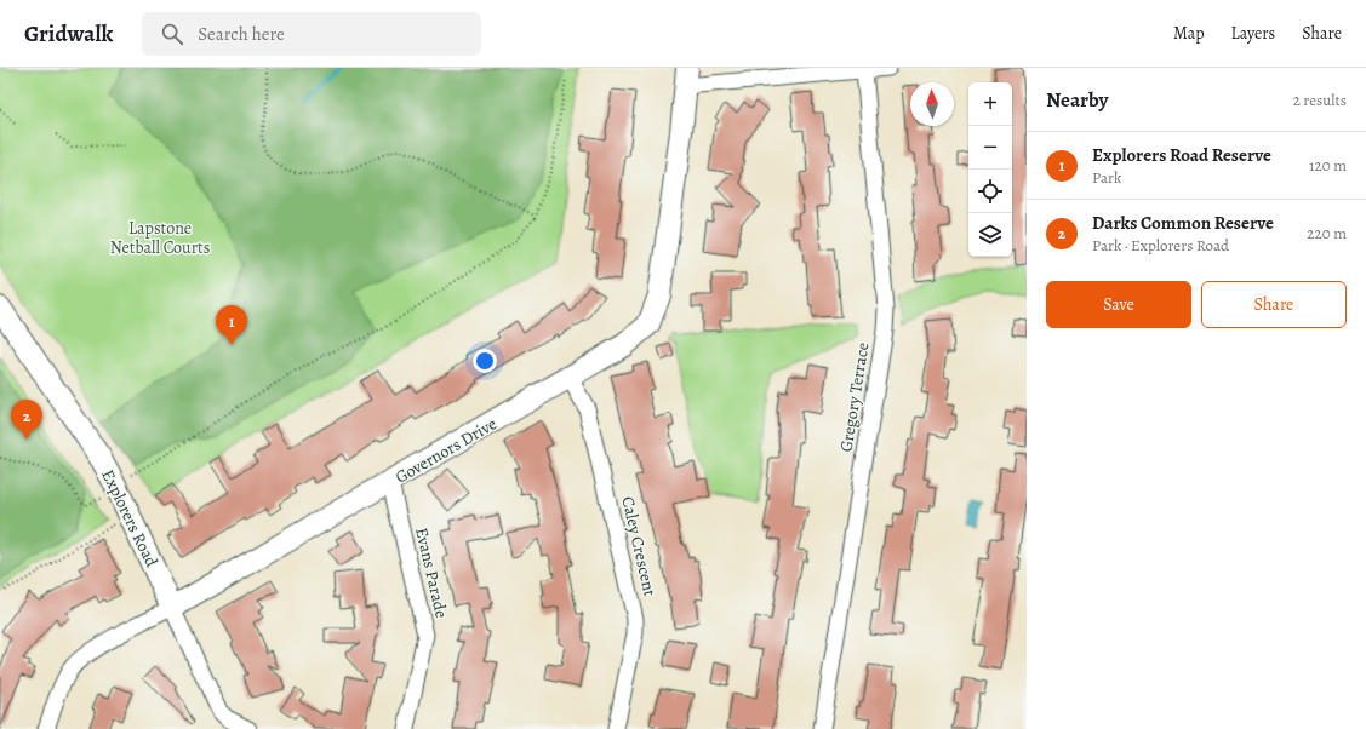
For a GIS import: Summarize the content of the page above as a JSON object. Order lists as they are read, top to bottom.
{
  "streets": {
    "main road": ["Governors Drive", "Explorers Road"],
    "street": ["Gregory Terrace", "Caley Crescent", "Evans Parade"]
  },
  "crossings": [
    ["Governors Drive", "Explorers Road"],
    ["Governors Drive", "Caley Crescent"],
    ["Governors Drive", "Evans Parade"]
  ],
  "parks": ["Lapstone Netball Courts"],
  "north": "top",
  "page": {
    "header": "Gridwalk",
    "search": "Search here",
    "nav": ["Map", "Layers", "Share"],
    "heading": ["Nearby", "2 results"],
    "map_buttons": ["+", "−"],
    "list": [
      {
        "mark": "1",
        "name": "Explorers Road Reserve",
        "note": "Park",
        "value": "120 m"
      },
      {
        "mark": "2",
        "name": "Darks Common Reserve",
        "note": "Park · Explorers Road",
        "value": "220 m"
      }
    ],
    "buttons": ["Save", "Share"],
    "pins": ["1", "2"]
  }
}
